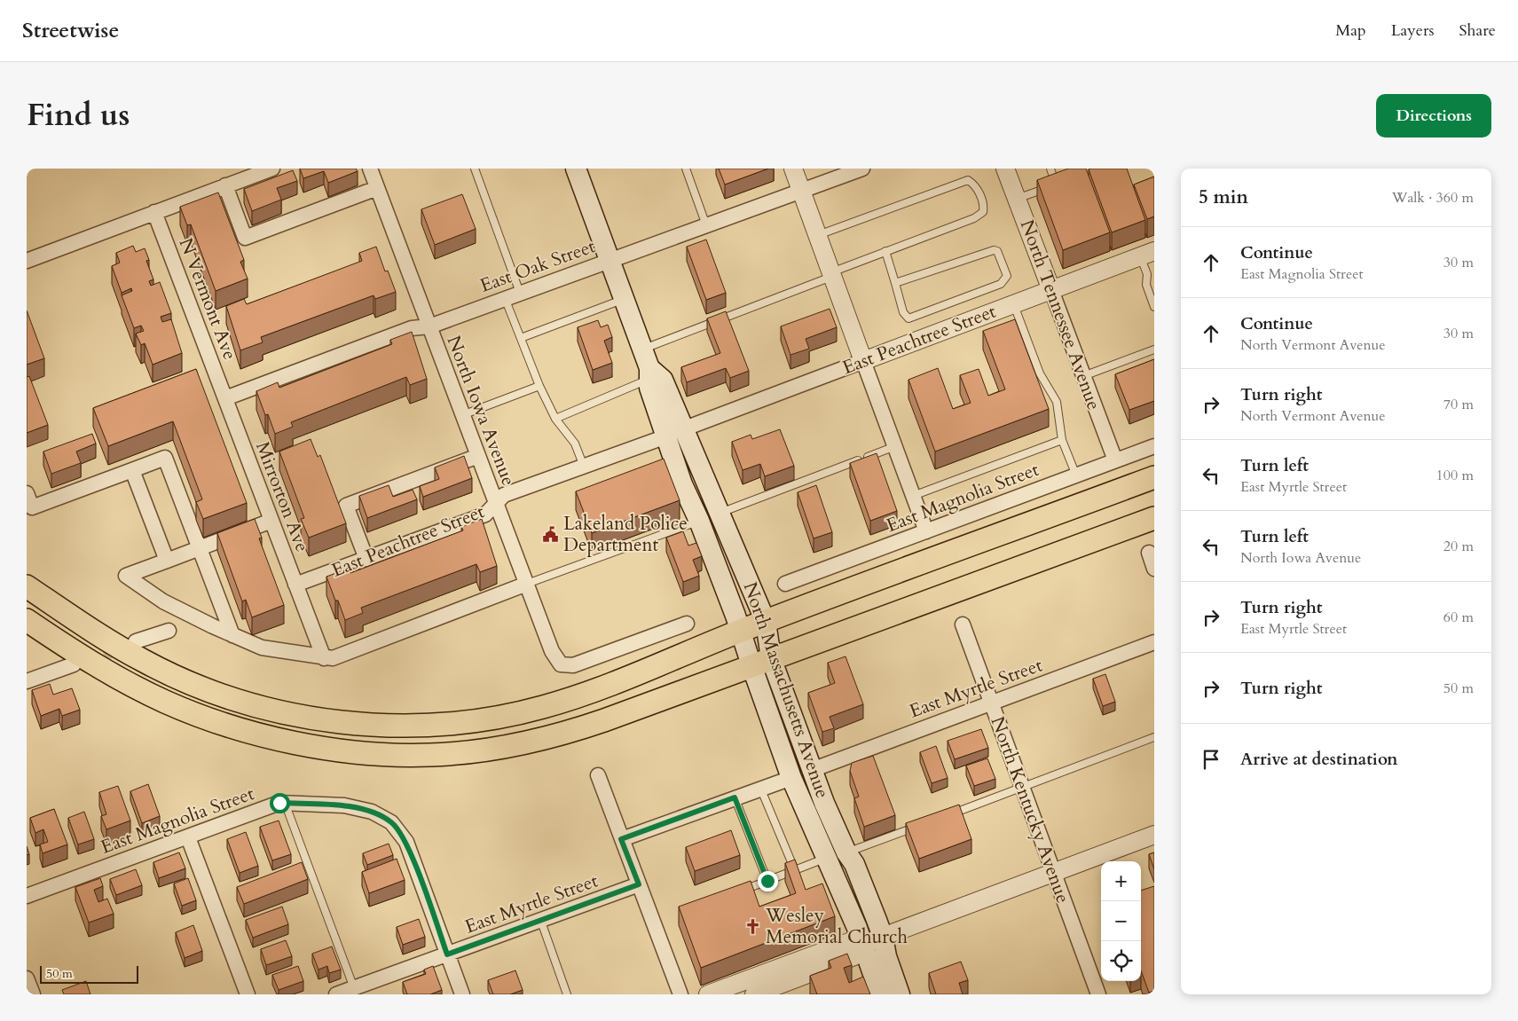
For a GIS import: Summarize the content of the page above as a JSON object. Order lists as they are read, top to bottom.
{
  "streets": {
    "main road": ["North Massachusetts Avenue"],
    "street": [
      "East Oak Street",
      "N Vermont Ave",
      "North Tennessee Avenue",
      "East Peachtree Street",
      "North Iowa Avenue",
      "Mirrorton Ave",
      "East Magnolia Street",
      "East Myrtle Street",
      "North Kentucky Avenue"
    ]
  },
  "crossings": [
    ["East Oak Street", "N Vermont Ave"],
    ["East Oak Street", "North Iowa Avenue"],
    ["East Oak Street", "Mirrorton Ave"],
    ["East Oak Street", "North Massachusetts Avenue"],
    ["N Vermont Ave", "Mirrorton Ave"],
    ["North Tennessee Avenue", "East Peachtree Street"],
    ["North Tennessee Avenue", "East Magnolia Street"],
    ["East Peachtree Street", "North Iowa Avenue"],
    ["East Peachtree Street", "Mirrorton Ave"],
    ["East Peachtree Street", "North Massachusetts Avenue"],
    ["East Magnolia Street", "East Myrtle Street"],
    ["East Myrtle Street", "North Massachusetts Avenue"],
    ["East Myrtle Street", "North Kentucky Avenue"]
  ],
  "places": {
    "public building": ["Lakeland Police Department"],
    "church": ["Wesley Memorial Church"]
  },
  "scale_bar": "50 m",
  "page": {
    "header": "Streetwise",
    "nav": ["Map", "Layers", "Share"],
    "title": "Find us",
    "buttons": "Directions",
    "heading": ["5 min", "Walk · 360 m"],
    "list": [
      ["Continue", "East Magnolia Street", "30 m"],
      ["Continue", "North Vermont Avenue", "30 m"],
      ["Turn right", "North Vermont Avenue", "70 m"],
      ["Turn left", "East Myrtle Street", "100 m"],
      ["Turn left", "North Iowa Avenue", "20 m"],
      ["Turn right", "East Myrtle Street", "60 m"],
      ["Turn right", "50 m"],
      "Arrive at destination"
    ],
    "map_buttons": ["+", "−"],
    "scale": "50 m"
  }
}
